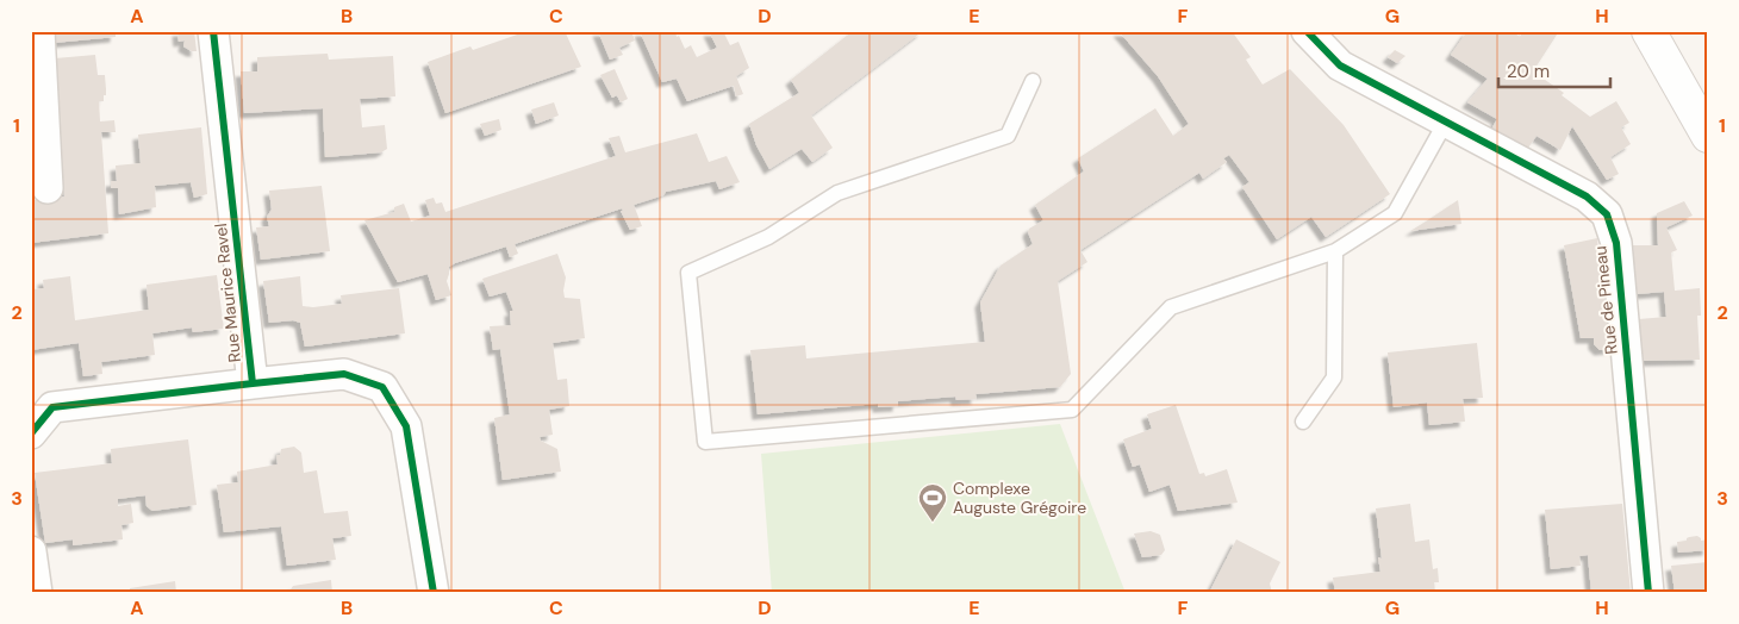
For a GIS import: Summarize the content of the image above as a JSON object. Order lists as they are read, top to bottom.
{
  "streets": {
    "street": ["Rue Maurice Ravel", "Rue de Pineau"]
  },
  "places": {
    "sports": ["Complexe Auguste Grégoire"]
  },
  "scale_bar": "20 m",
  "grid": {
    "columns": [
      "A",
      "B",
      "C",
      "D",
      "E",
      "F",
      "G",
      "H"
    ],
    "rows": ["1", "2", "3"]
  }
}
